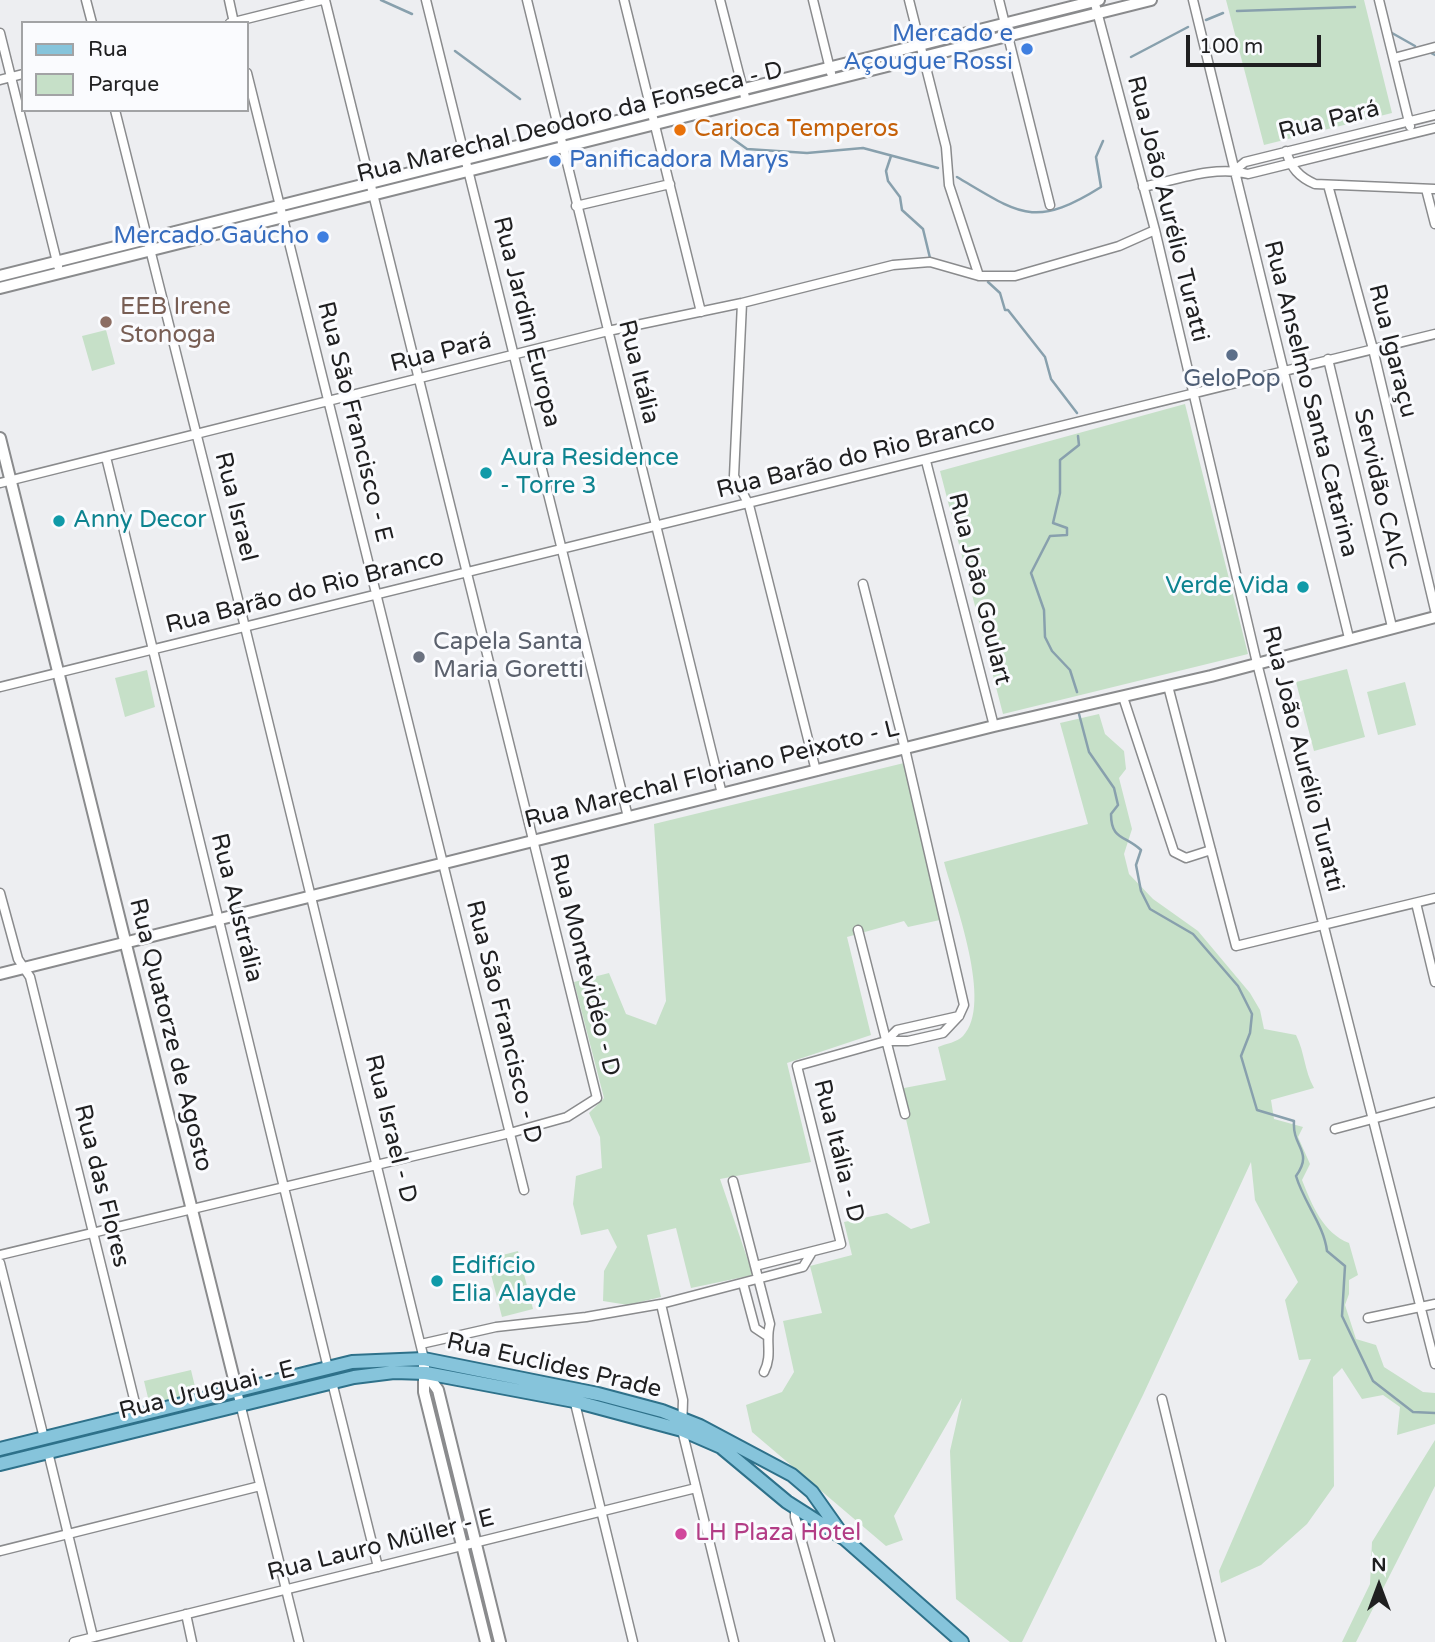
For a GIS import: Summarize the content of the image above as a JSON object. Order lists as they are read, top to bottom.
{
  "streets": {
    "main road": ["Rua Euclides Prade", "Rua Uruguai - E"],
    "street": [
      "Rua Pará",
      "Rua Marechal Deodoro da Fonseca - D",
      "Rua João Aurélio Turatti",
      "Rua Jardim Europa",
      "Rua Igaraçu",
      "Rua Itália",
      "Rua Anselmo Santa Catarina",
      "Rua São Francisco - E",
      "Rua Barão do Rio Branco",
      "Servidão CAIC",
      "Rua Israel",
      "Rua João Goulart",
      "Rua Marechal Floriano Peixoto - L",
      "Rua Austrália",
      "Rua Montevidéo - D",
      "Rua São Francisco - D",
      "Rua Quatorze de Agosto",
      "Rua Israel - D",
      "Rua Itália - D",
      "Rua das Flores",
      "Rua Lauro Müller - E"
    ]
  },
  "crossings": [
    ["Rua Pará", "Rua João Aurélio Turatti"],
    ["Rua Pará", "Rua Jardim Europa"],
    ["Rua Pará", "Rua Itália"],
    ["Rua Pará", "Rua Anselmo Santa Catarina"],
    ["Rua Pará", "Rua São Francisco - E"],
    ["Rua Pará", "Rua Israel"],
    ["Rua Pará", "Rua Austrália"],
    ["Rua Pará", "Rua Montevidéo - D"],
    ["Rua Pará", "Rua Quatorze de Agosto"],
    ["Rua Marechal Deodoro da Fonseca - D", "Rua João Aurélio Turatti"],
    ["Rua Marechal Deodoro da Fonseca - D", "Rua Jardim Europa"],
    ["Rua Marechal Deodoro da Fonseca - D", "Rua Itália"],
    ["Rua Marechal Deodoro da Fonseca - D", "Rua São Francisco - E"],
    ["Rua Marechal Deodoro da Fonseca - D", "Rua Israel"],
    ["Rua Marechal Deodoro da Fonseca - D", "Rua Montevidéo - D"],
    ["Rua João Aurélio Turatti", "Rua Barão do Rio Branco"],
    ["Rua João Aurélio Turatti", "Rua Marechal Floriano Peixoto - L"],
    ["Rua Jardim Europa", "Rua Barão do Rio Branco"],
    ["Rua Jardim Europa", "Rua Marechal Floriano Peixoto - L"],
    ["Rua Igaraçu", "Rua Barão do Rio Branco"],
    ["Rua Itália", "Rua Barão do Rio Branco"],
    ["Rua Itália", "Rua Marechal Floriano Peixoto - L"],
    ["Rua Anselmo Santa Catarina", "Rua Barão do Rio Branco"],
    ["Rua Anselmo Santa Catarina", "Rua Marechal Floriano Peixoto - L"],
    ["Rua São Francisco - E", "Rua Barão do Rio Branco"],
    ["Rua São Francisco - E", "Rua Marechal Floriano Peixoto - L"],
    ["Rua São Francisco - E", "Rua São Francisco - D"],
    ["Rua Barão do Rio Branco", "Servidão CAIC"],
    ["Rua Barão do Rio Branco", "Rua Israel"],
    ["Rua Barão do Rio Branco", "Rua João Goulart"],
    ["Rua Barão do Rio Branco", "Rua Austrália"],
    ["Rua Barão do Rio Branco", "Rua Montevidéo - D"],
    ["Rua Barão do Rio Branco", "Rua Quatorze de Agosto"],
    ["Servidão CAIC", "Rua Marechal Floriano Peixoto - L"],
    ["Rua Israel", "Rua Marechal Floriano Peixoto - L"],
    ["Rua Israel", "Rua Israel - D"],
    ["Rua João Goulart", "Rua Marechal Floriano Peixoto - L"],
    ["Rua Marechal Floriano Peixoto - L", "Rua Austrália"],
    ["Rua Marechal Floriano Peixoto - L", "Rua Montevidéo - D"],
    ["Rua Marechal Floriano Peixoto - L", "Rua São Francisco - D"],
    ["Rua Marechal Floriano Peixoto - L", "Rua Quatorze de Agosto"],
    ["Rua Marechal Floriano Peixoto - L", "Rua Israel - D"],
    ["Rua Marechal Floriano Peixoto - L", "Rua das Flores"],
    ["Rua Austrália", "Rua Uruguai - E"],
    ["Rua Montevidéo - D", "Rua São Francisco - D"],
    ["Rua Quatorze de Agosto", "Rua Uruguai - E"],
    ["Rua Quatorze de Agosto", "Rua Lauro Müller - E"],
    ["Rua Israel - D", "Rua Euclides Prade"],
    ["Rua Israel - D", "Rua Uruguai - E"],
    ["Rua Israel - D", "Rua Lauro Müller - E"],
    ["Rua das Flores", "Rua Uruguai - E"],
    ["Rua Euclides Prade", "Rua Uruguai - E"]
  ],
  "places": [
    "Mercado e Açougue Rossi",
    "Carioca Temperos",
    "Panificadora Marys",
    "Mercado Gaúcho",
    "EEB Irene Stonoga",
    "GeloPop",
    "Aura Residence - Torre 3",
    "Anny Decor",
    "Verde Vida",
    "Capela Santa Maria Goretti",
    "Edifício Elia Alayde",
    "LH Plaza Hotel"
  ],
  "legend": ["Rua", "Parque"],
  "scale_bar": "100 m",
  "north": "top"
}
